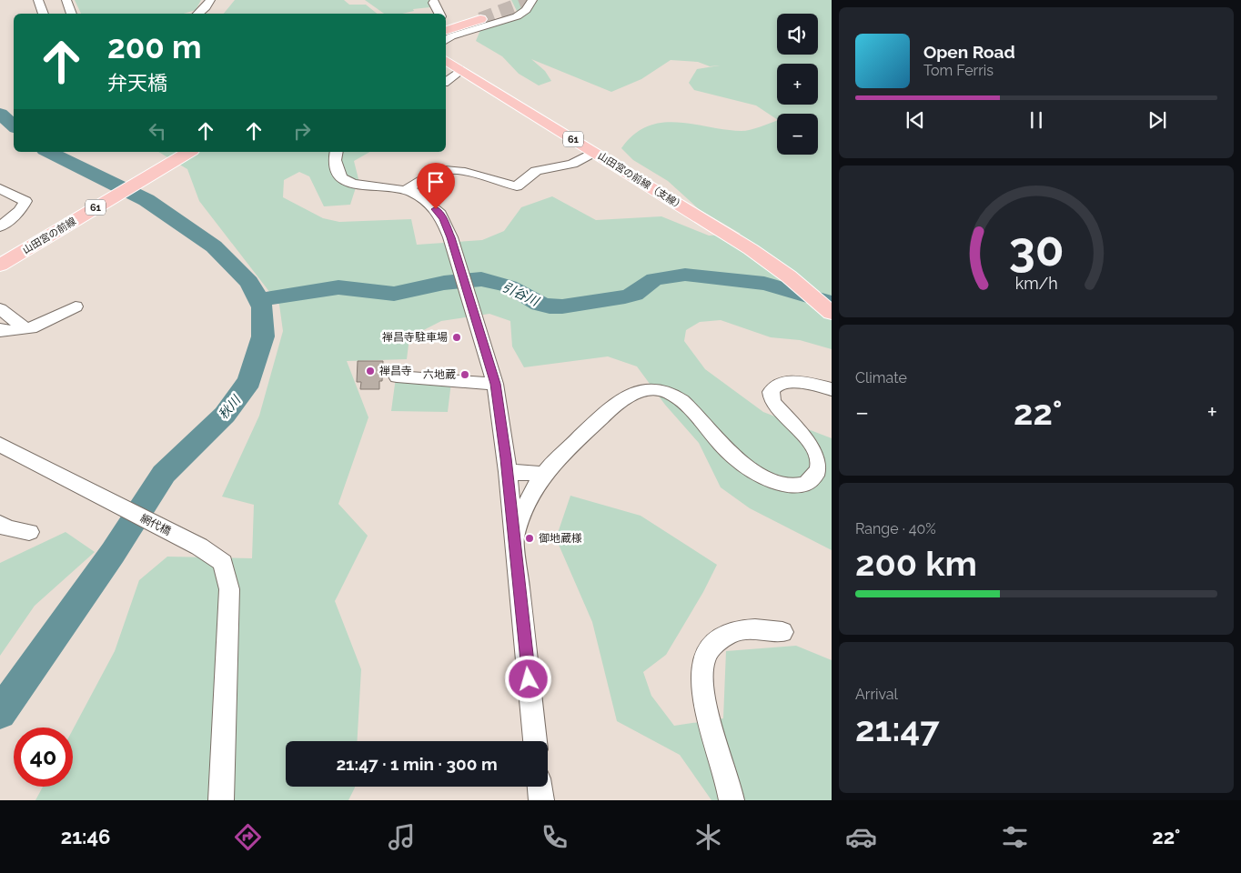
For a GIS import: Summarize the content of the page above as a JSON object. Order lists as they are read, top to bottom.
{
  "streets": {
    "main road": ["61", "山田宮の前線（支線）", "山田宮の前線"],
    "street": ["網代橋"]
  },
  "water": ["引谷川", "秋川"],
  "places": [
    "禅昌寺駐車場",
    "禅昌寺",
    "六地蔵",
    "御地蔵様"
  ],
  "page": {
    "map_buttons": ["+", "−"],
    "turn": ["200 m", "弁天橋"],
    "song": ["Open Road", "Tom Ferris"],
    "tile": [
      "Climate",
      ["Range · 40%", "200 km"],
      ["Arrival", "21:47"]
    ],
    "heat": ["−", "22°", "+"],
    "limit": "40",
    "trip": "21:47 · 1 min · 300 m",
    "tabs": ["21:46", "22°"],
    "gauge": ["30", "km/h"]
  }
}
